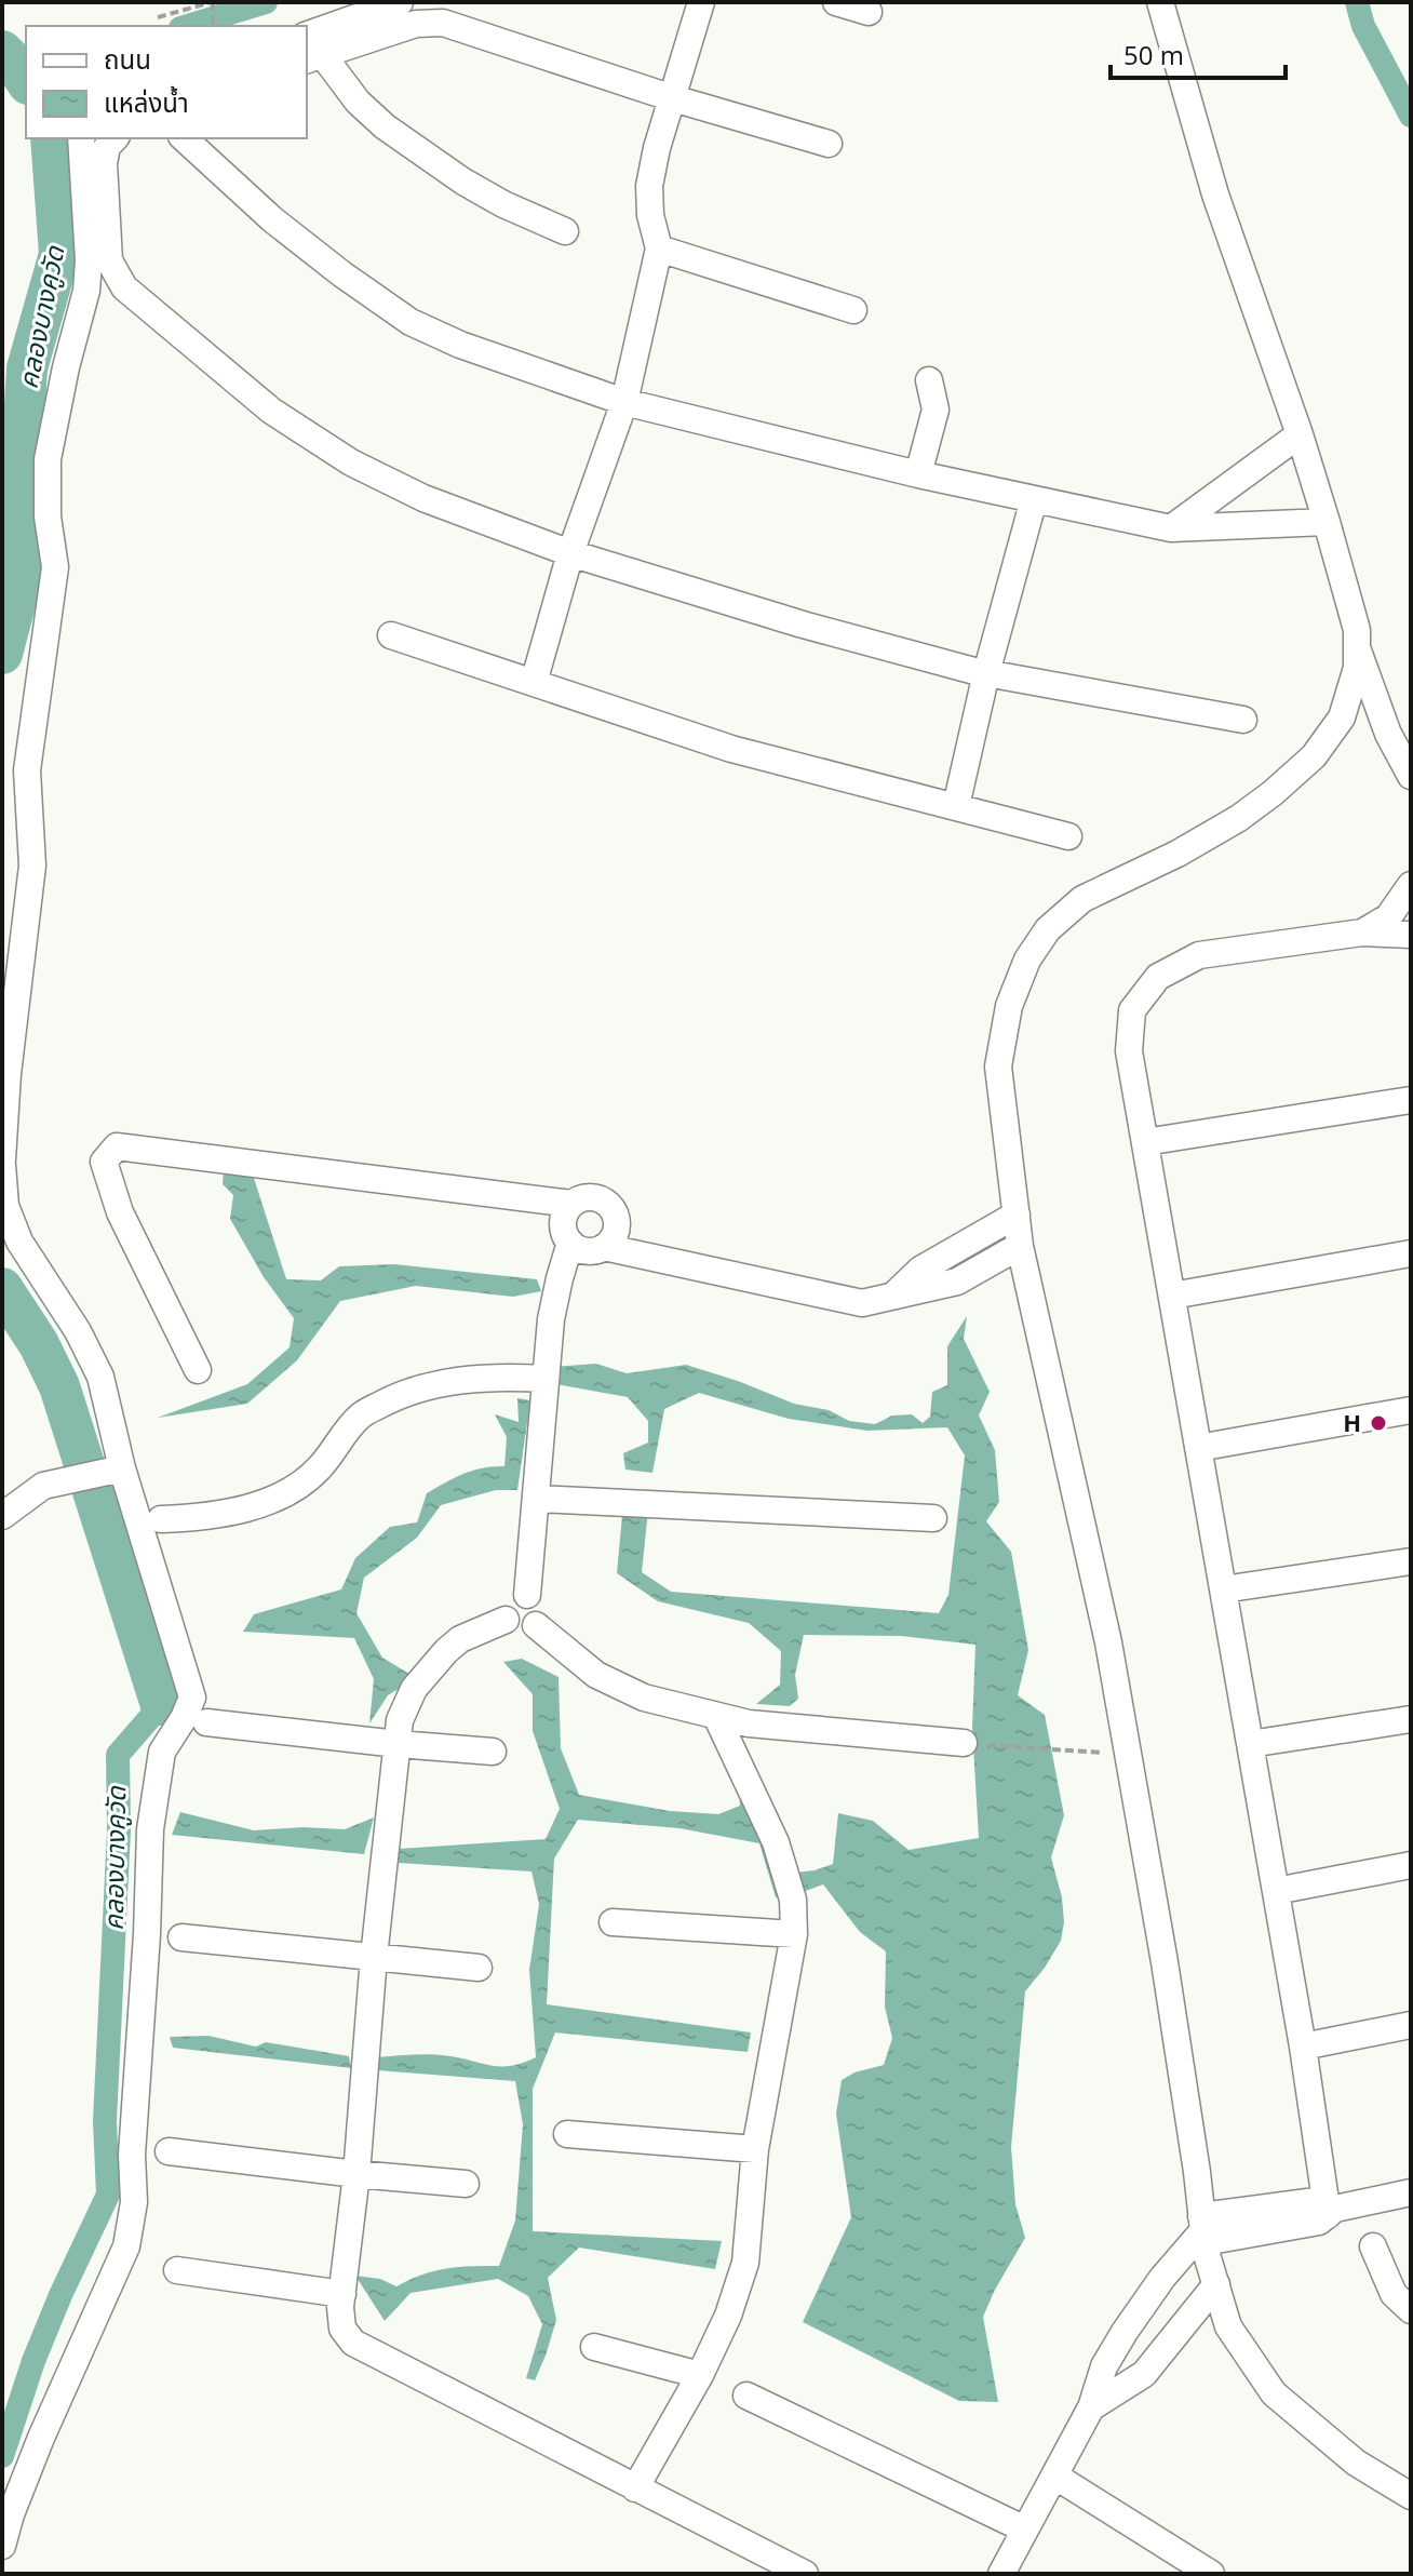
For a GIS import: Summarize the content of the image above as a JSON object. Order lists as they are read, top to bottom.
{
  "water": ["คลองบางคูวัด"],
  "places": ["H"],
  "legend": ["ถนน", "แหล่งน้ำ"],
  "scale_bar": "50 m"
}
